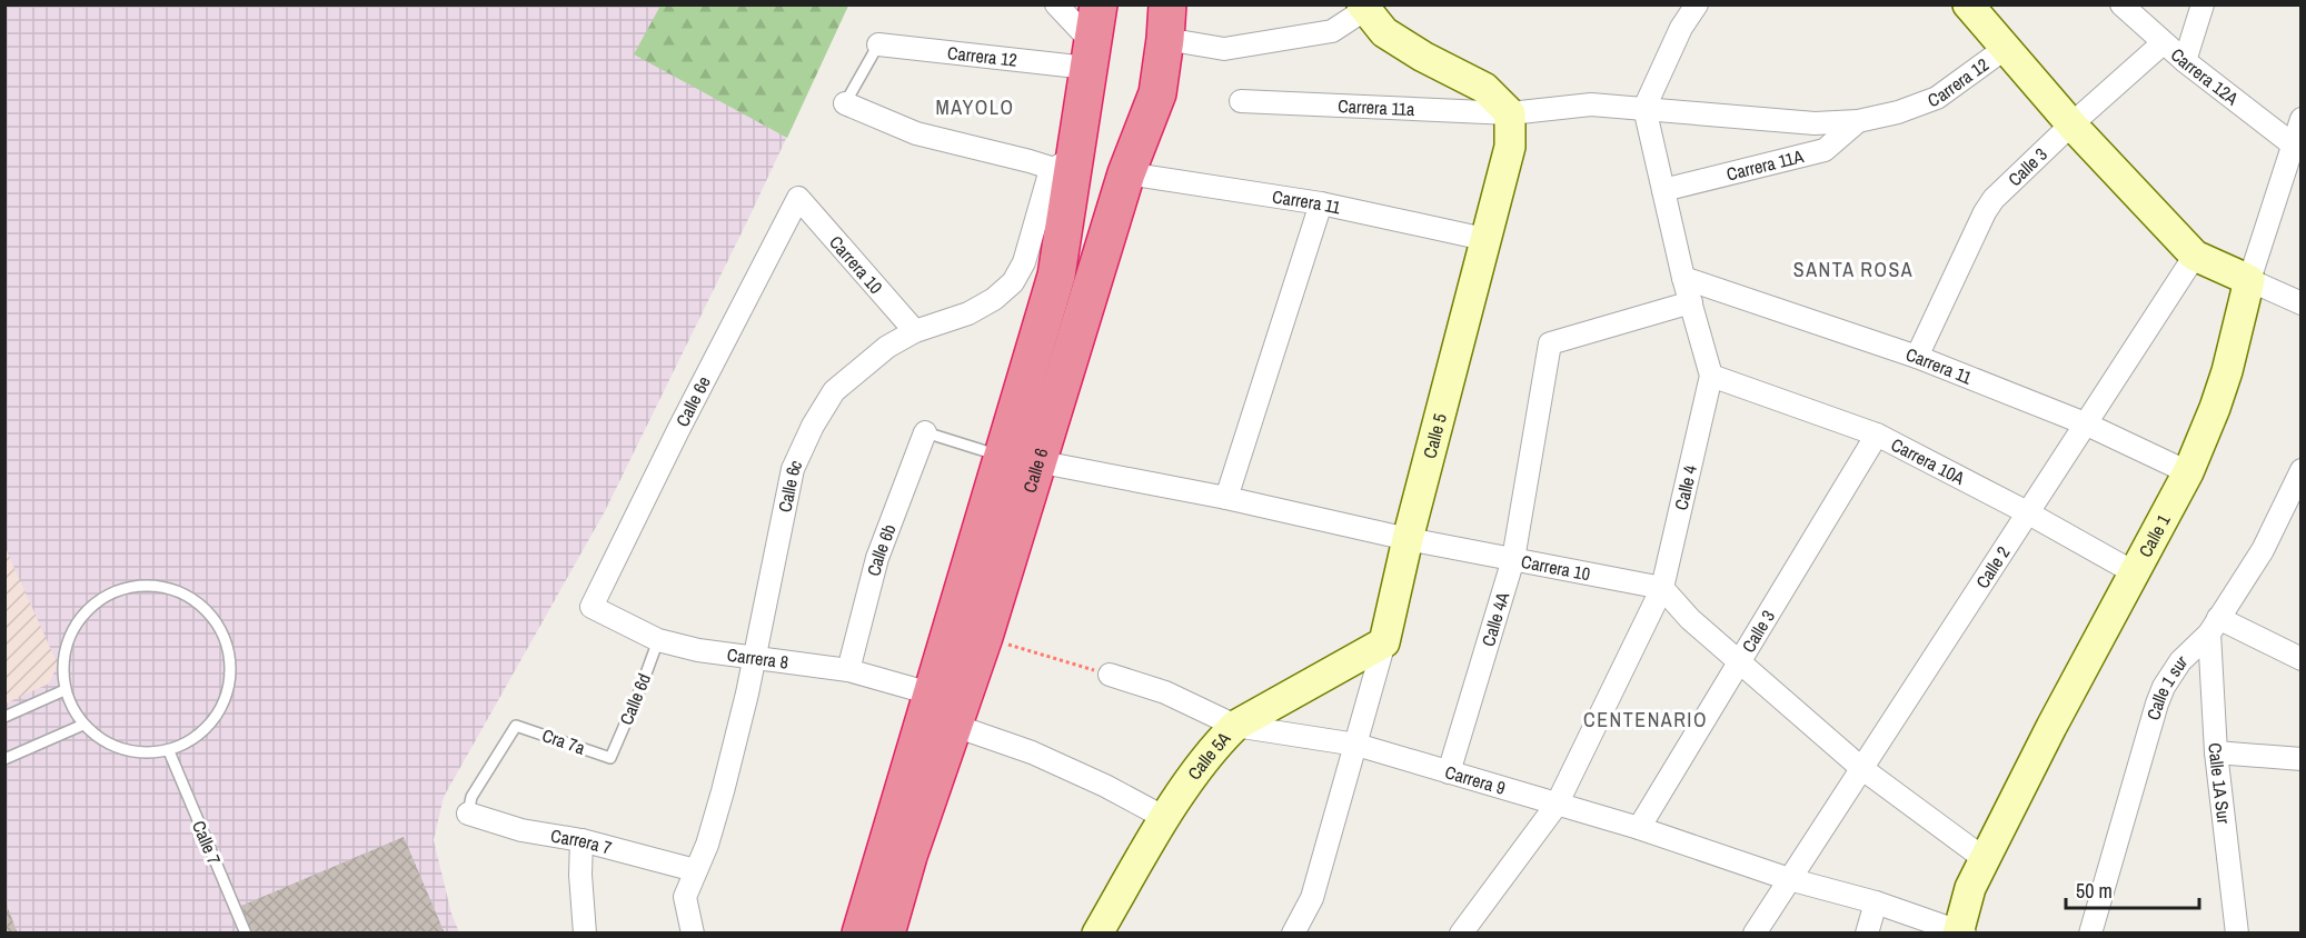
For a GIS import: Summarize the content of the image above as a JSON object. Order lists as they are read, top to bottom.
{
  "streets": {
    "highway": ["Calle 6"],
    "main road": [
      "Carrera 12",
      "Calle 5",
      "Calle 1",
      "Calle 5A"
    ],
    "street": [
      "Carrera 12A",
      "Carrera 11a",
      "Carrera 11A",
      "Calle 3",
      "Carrera 11",
      "Carrera 10",
      "Calle 6e",
      "Carrera 10A",
      "Calle 6c",
      "Calle 4",
      "Calle 6b",
      "Calle 2",
      "Calle 4A",
      "Carrera 8",
      "Calle 1 sur",
      "Carrera 9",
      "Calle 1A Sur",
      "Carrera 7"
    ],
    "lane": ["Calle 6d", "Cra 7a", "Calle 7"]
  },
  "crossings": [
    ["Carrera 12", "Carrera 11a"],
    ["Carrera 12", "Carrera 11A"],
    ["Carrera 12", "Calle 3"],
    ["Carrera 12", "Calle 5"],
    ["Carrera 12", "Calle 6"],
    ["Carrera 12", "Calle 4"],
    ["Carrera 12", "Calle 1"],
    ["Carrera 12", "Calle 2"],
    ["Carrera 12A", "Calle 3"],
    ["Carrera 12A", "Calle 1"],
    ["Carrera 11a", "Calle 5"],
    ["Carrera 11A", "Calle 4"],
    ["Calle 3", "Carrera 11"],
    ["Calle 3", "Carrera 10A"],
    ["Calle 3", "Carrera 9"],
    ["Carrera 11", "Calle 5"],
    ["Carrera 11", "Calle 6"],
    ["Carrera 11", "Calle 4"],
    ["Carrera 11", "Calle 1"],
    ["Carrera 11", "Calle 2"],
    ["Carrera 10", "Calle 6e"],
    ["Carrera 10", "Calle 5"],
    ["Carrera 10", "Calle 6"],
    ["Carrera 10", "Calle 6c"],
    ["Carrera 10", "Calle 4"],
    ["Carrera 10", "Calle 4A"],
    ["Calle 6e", "Carrera 8"],
    ["Calle 5", "Calle 5A"],
    ["Calle 5", "Carrera 9"],
    ["Carrera 10A", "Calle 4"],
    ["Carrera 10A", "Calle 1"],
    ["Carrera 10A", "Calle 2"],
    ["Calle 6", "Calle 6c"],
    ["Calle 6", "Carrera 8"],
    ["Calle 6c", "Carrera 8"],
    ["Calle 6c", "Carrera 7"],
    ["Calle 4", "Calle 4A"],
    ["Calle 4", "Carrera 9"],
    ["Calle 1", "Carrera 9"],
    ["Calle 6b", "Carrera 8"],
    ["Calle 2", "Carrera 9"],
    ["Calle 4A", "Carrera 9"],
    ["Carrera 8", "Calle 6d"],
    ["Calle 1 sur", "Calle 1A Sur"],
    ["Calle 6d", "Cra 7a"],
    ["Cra 7a", "Carrera 7"],
    ["Calle 5A", "Carrera 9"]
  ],
  "districts": ["MAYOLO", "SANTA ROSA", "CENTENARIO"],
  "scale_bar": "50 m"
}
